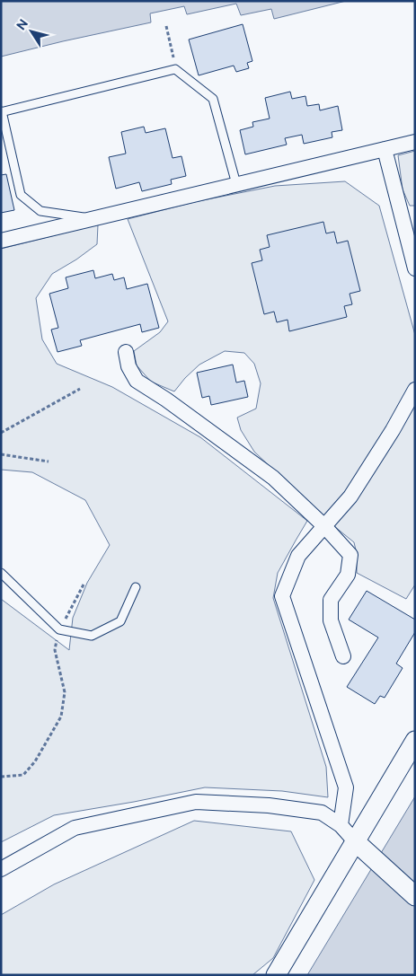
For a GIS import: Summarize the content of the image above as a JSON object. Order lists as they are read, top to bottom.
{
  "north": "top left"
}
